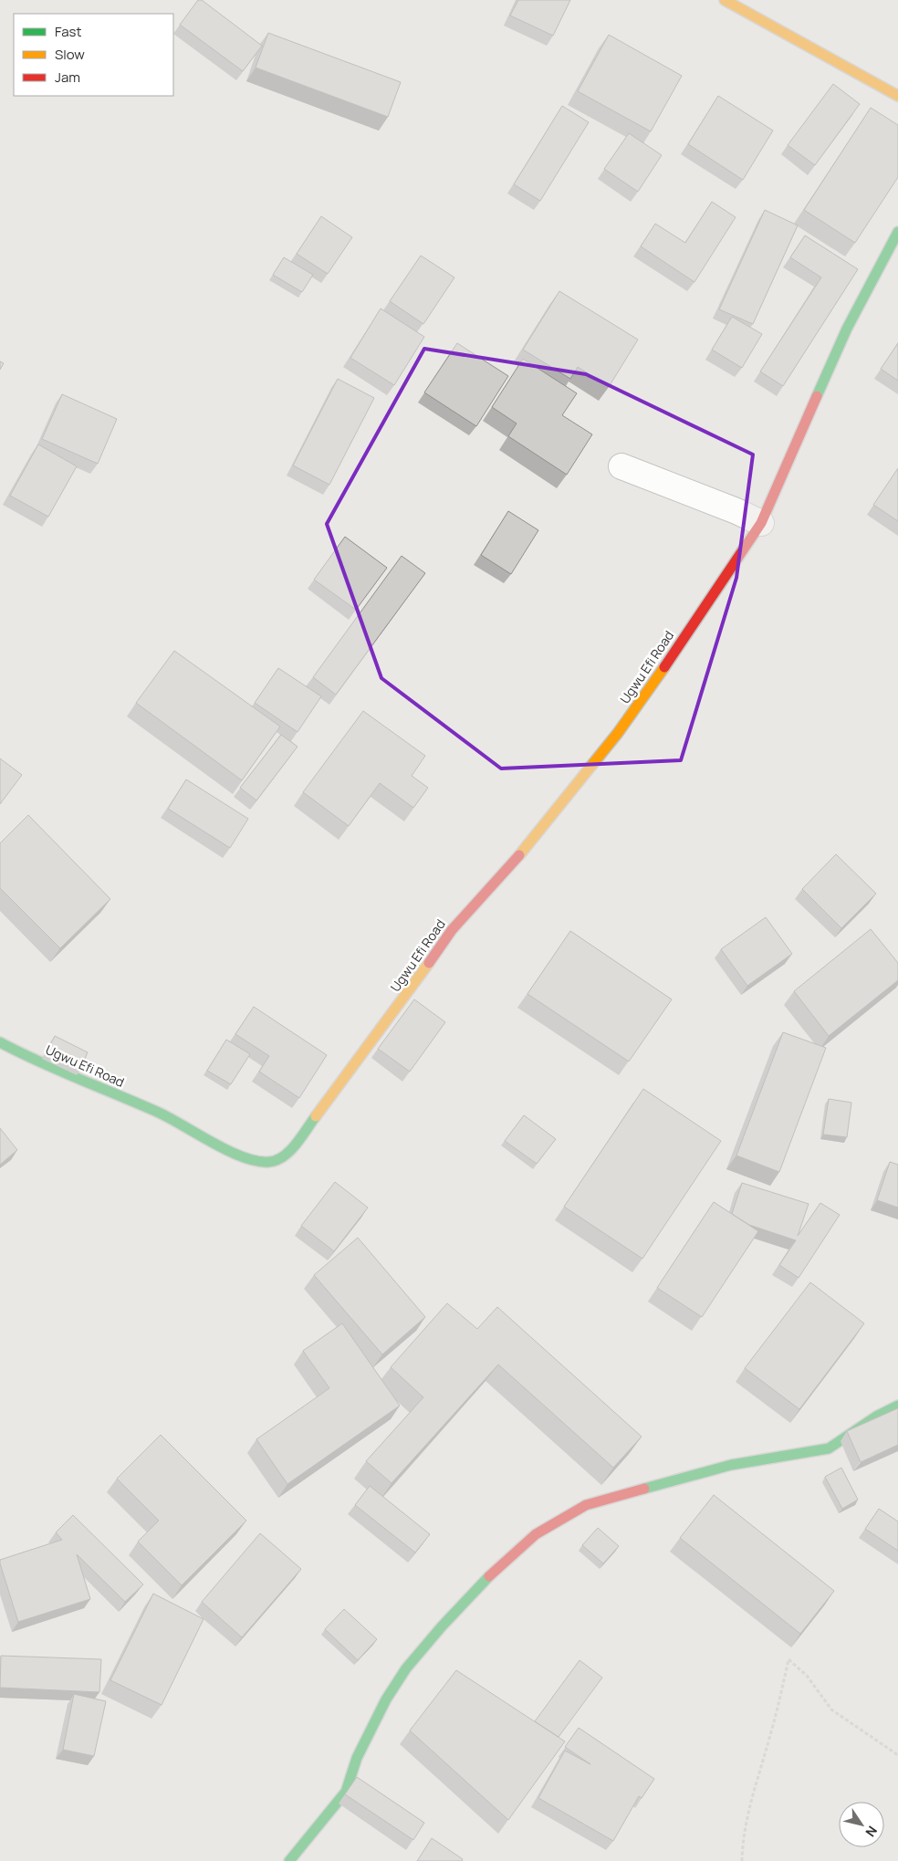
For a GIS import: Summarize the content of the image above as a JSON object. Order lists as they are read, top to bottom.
{
  "streets": {
    "street": ["Ugwu Efi Road"]
  },
  "legend": ["Fast", "Slow", "Jam"],
  "north": "bottom right"
}
